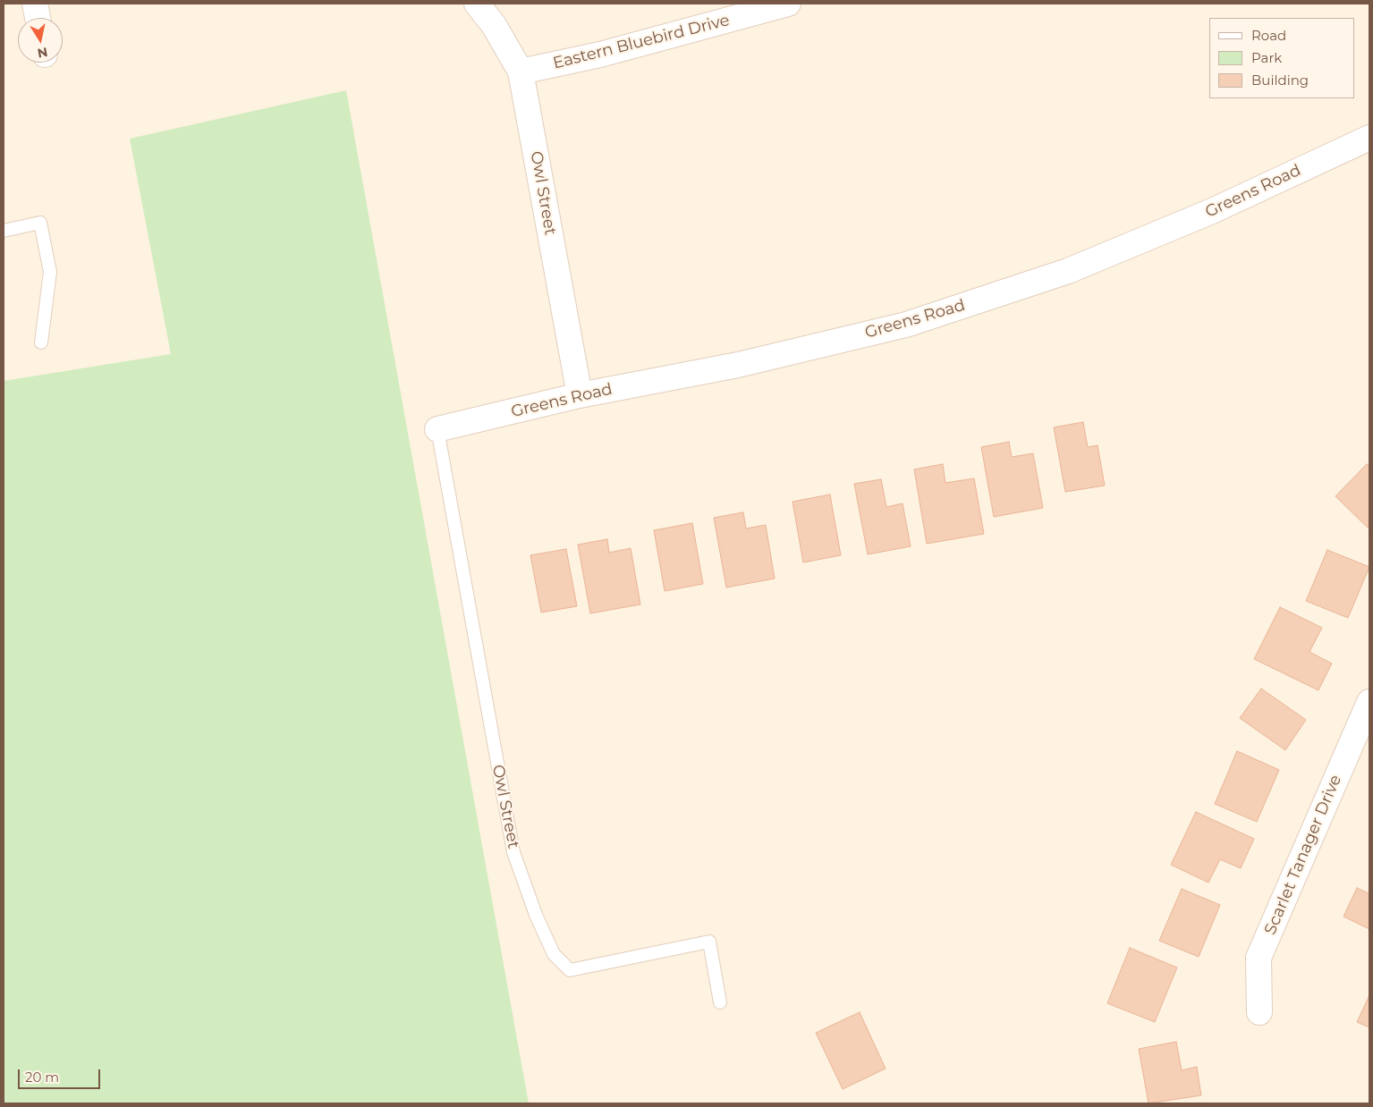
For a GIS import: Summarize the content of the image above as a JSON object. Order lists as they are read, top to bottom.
{
  "streets": {
    "street": [
      "Eastern Bluebird Drive",
      "Greens Road",
      "Owl Street",
      "Scarlet Tanager Drive"
    ]
  },
  "crossings": [
    ["Eastern Bluebird Drive", "Owl Street"],
    ["Greens Road", "Owl Street"]
  ],
  "legend": ["Road", "Park", "Building"],
  "scale_bar": "20 m",
  "north": "bottom"
}
